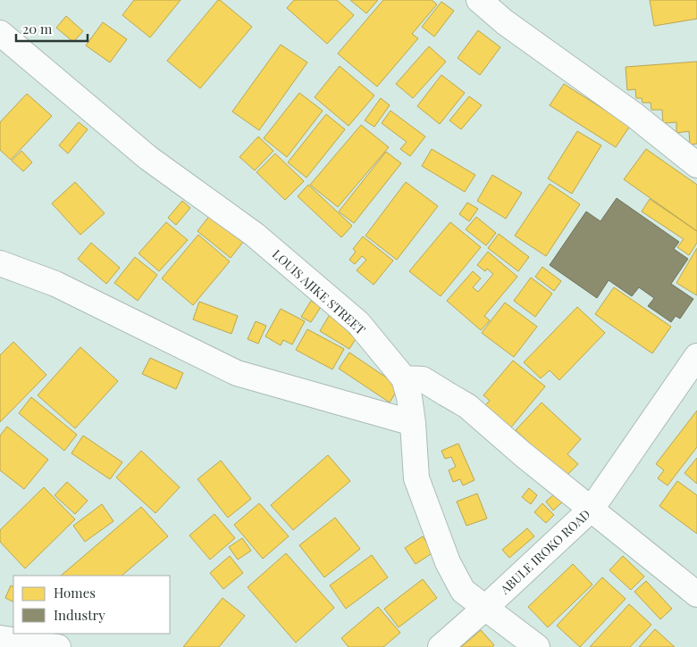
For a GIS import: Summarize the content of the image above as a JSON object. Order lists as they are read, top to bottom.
{
  "streets": {
    "street": ["LOUIS AJIKE STREET", "ABULE IROKO ROAD"]
  },
  "crossings": [
    ["LOUIS AJIKE STREET", "ABULE IROKO ROAD"]
  ],
  "legend": ["Homes", "Industry"],
  "scale_bar": "20 m"
}
